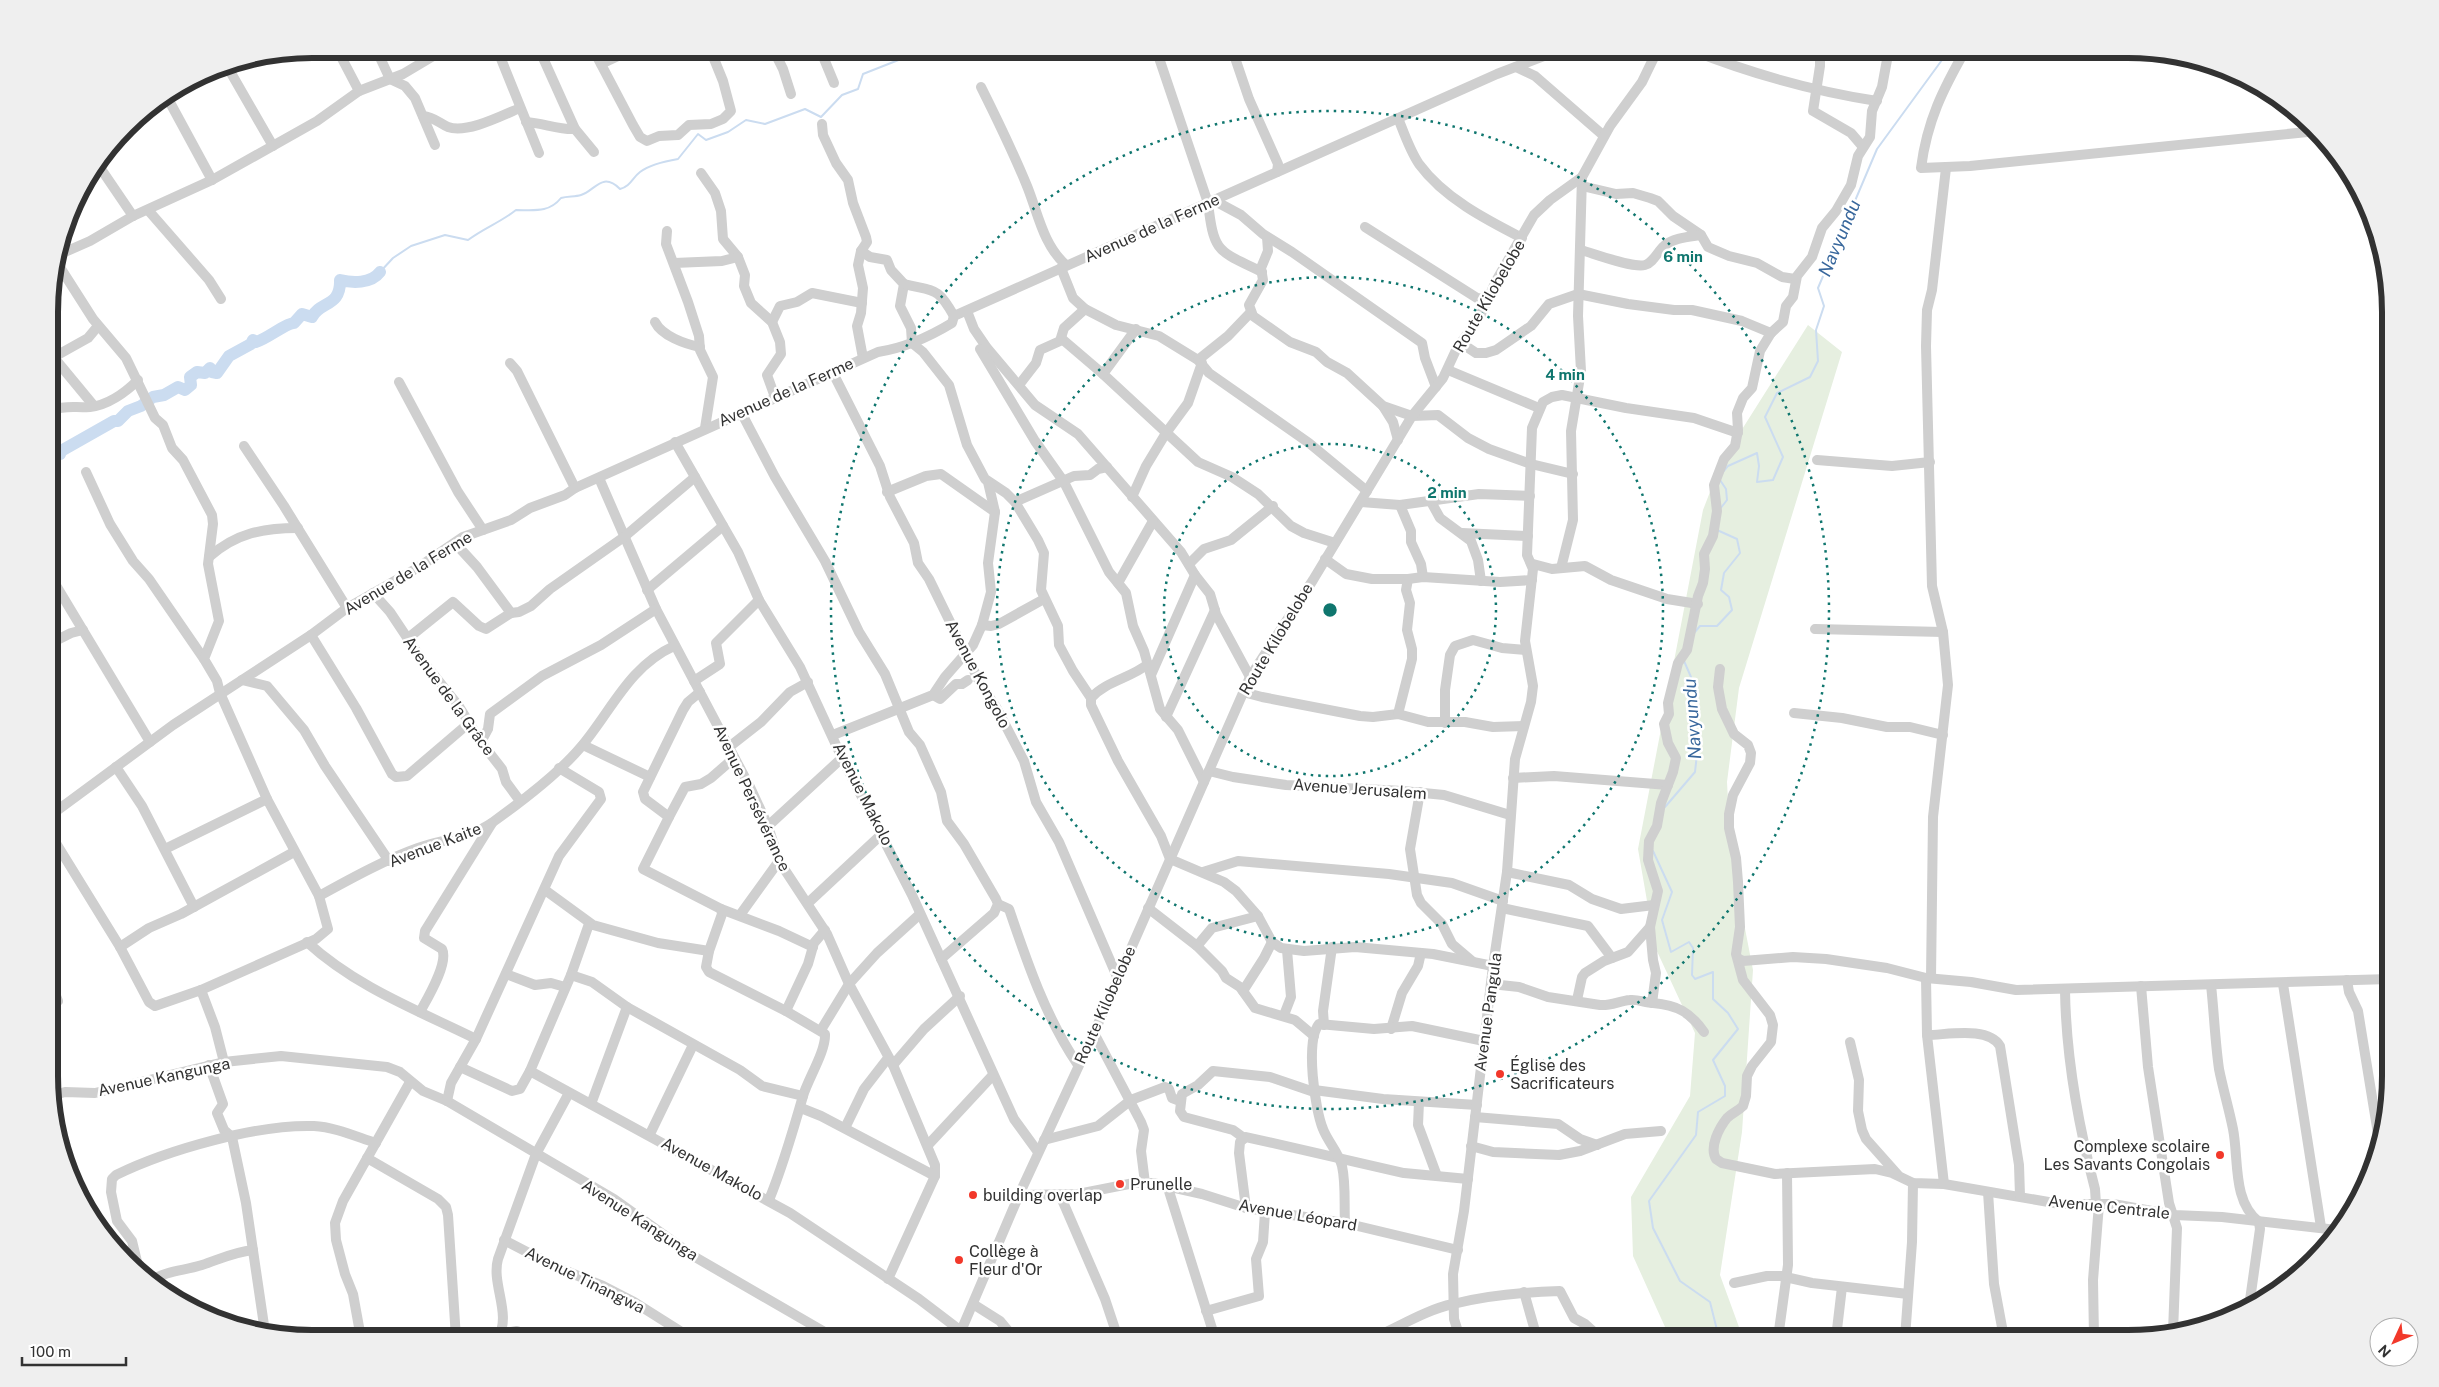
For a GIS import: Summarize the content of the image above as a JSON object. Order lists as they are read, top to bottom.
{
  "streets": {
    "street": [
      "Avenue de la Ferme",
      "Route Kilobelobe",
      "Avenue Kongolo",
      "Avenue de la Grâce",
      "Avenue Jerusalem",
      "Avenue Makolo",
      "Avenue Persévérance",
      "Avenue Kaite",
      "Avenue Pangula",
      "Avenue Kangunga",
      "Avenue Centrale",
      "Avenue Léopard",
      "Avenue Tinangwa"
    ]
  },
  "crossings": [
    ["Avenue de la Ferme", "Avenue Kongolo"],
    ["Avenue de la Ferme", "Avenue de la Grâce"],
    ["Avenue de la Ferme", "Avenue Makolo"],
    ["Avenue de la Ferme", "Avenue Persévérance"],
    ["Route Kilobelobe", "Avenue Kongolo"],
    ["Route Kilobelobe", "Avenue Jerusalem"],
    ["Route Kilobelobe", "Avenue Makolo"],
    ["Route Kilobelobe", "Avenue Léopard"],
    ["Avenue de la Grâce", "Avenue Kaite"],
    ["Avenue Jerusalem", "Avenue Pangula"],
    ["Avenue Persévérance", "Avenue Kaite"],
    ["Avenue Pangula", "Avenue Léopard"]
  ],
  "water": ["Navyundu"],
  "places": [
    "Église des Sacrificateurs",
    "Complexe scolaire Les Savants Congolais",
    "Prunelle",
    "building overlap",
    "Collège à Fleur d'Or"
  ],
  "scale_bar": "100 m",
  "north": "bottom left",
  "rings": ["6 min", "4 min", "2 min"]
}
